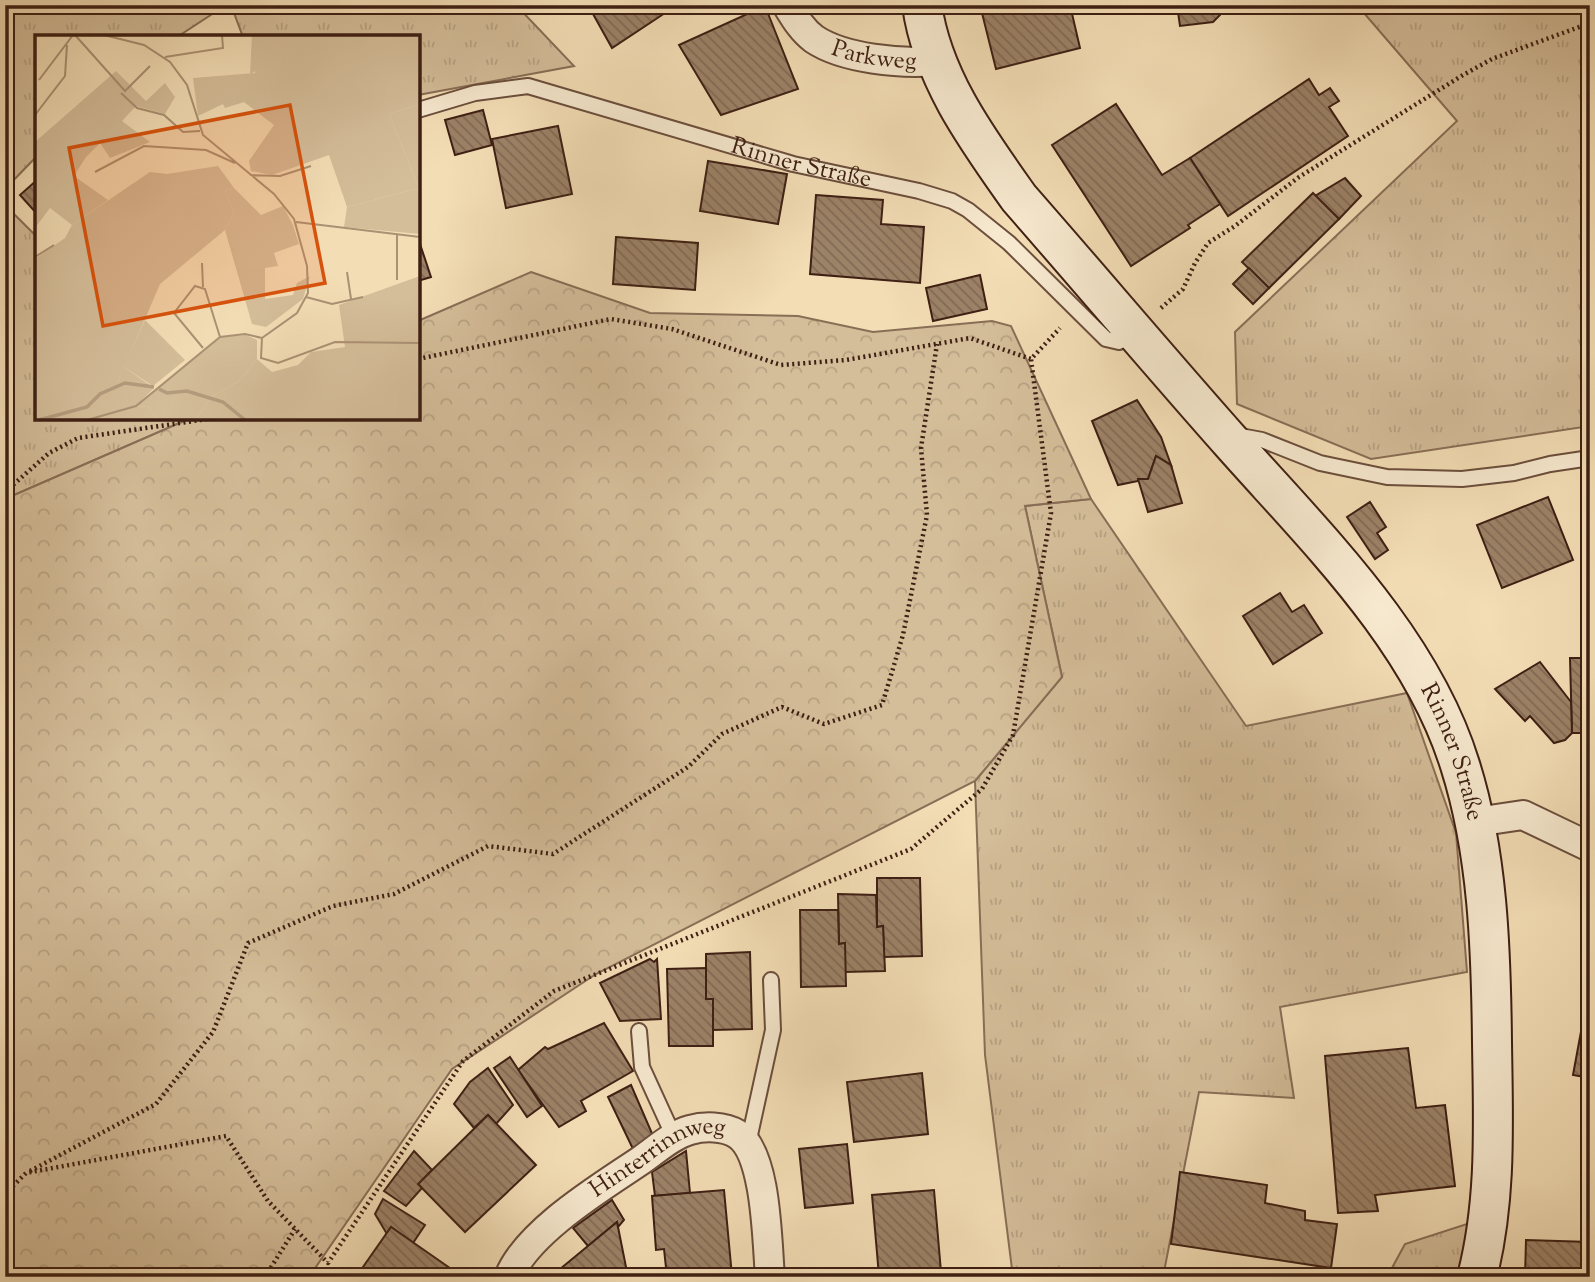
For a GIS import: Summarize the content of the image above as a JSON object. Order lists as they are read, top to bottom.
{
  "streets": {
    "main road": ["Rinner Straße"],
    "street": ["Parkweg", "Hinterrinnweg"]
  },
  "crossings": [
    ["Parkweg", "Rinner Straße"]
  ]
}
